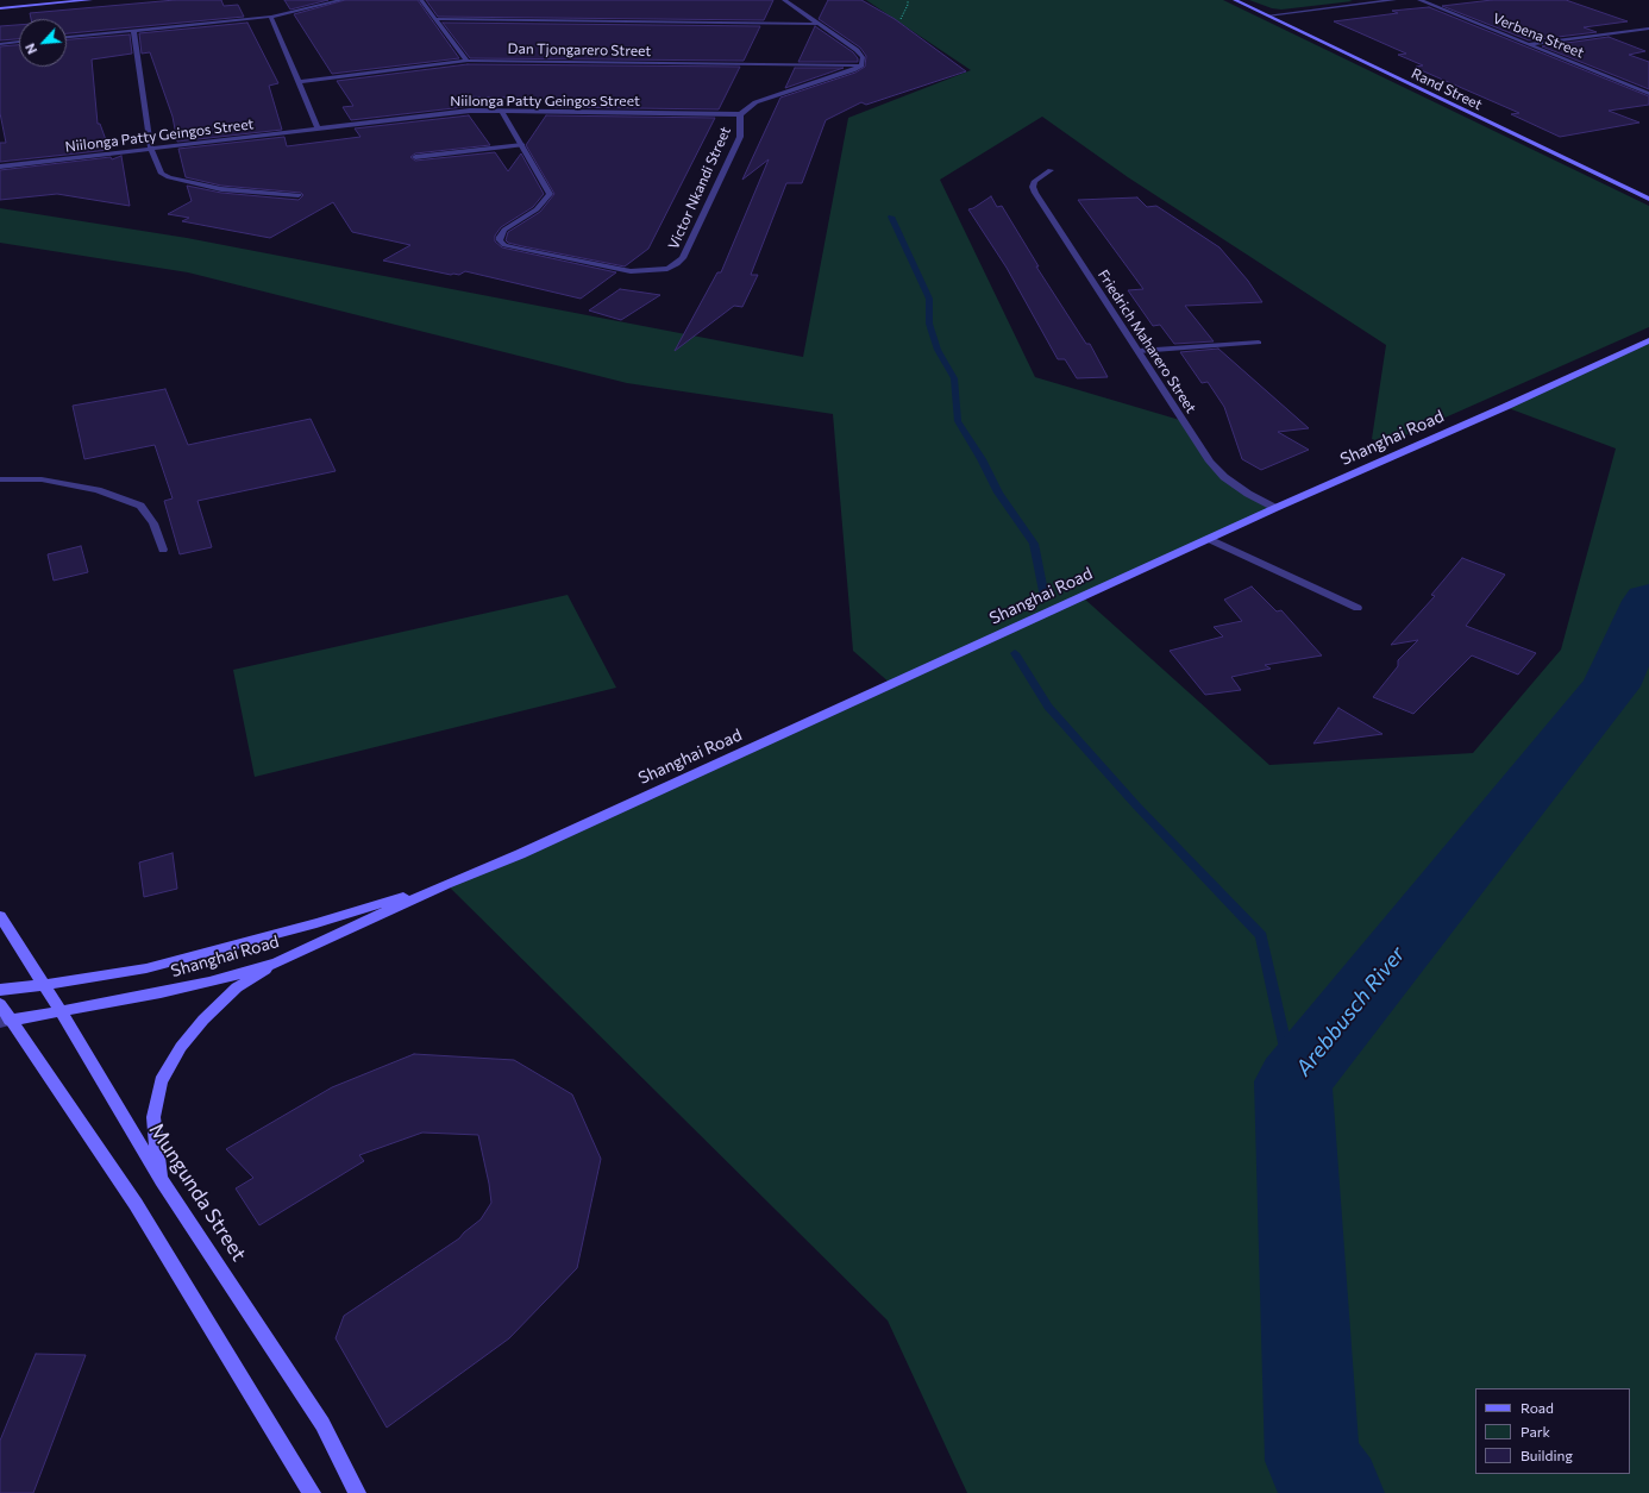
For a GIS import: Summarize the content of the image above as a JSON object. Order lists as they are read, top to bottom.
{
  "streets": {
    "street": [
      "Verbena Street",
      "Dan Tjongarero Street",
      "Rand Street",
      "Niilonga Patty Geingos Street",
      "Victor Nkandi Street",
      "Friedrich Maharero Street",
      "Shanghai Road",
      "Mungunda Street"
    ]
  },
  "crossings": [
    ["Niilonga Patty Geingos Street", "Victor Nkandi Street"],
    ["Friedrich Maharero Street", "Shanghai Road"],
    ["Shanghai Road", "Mungunda Street"]
  ],
  "water": ["Arebbusch River"],
  "legend": ["Road", "Park", "Building"],
  "north": "bottom left"
}
